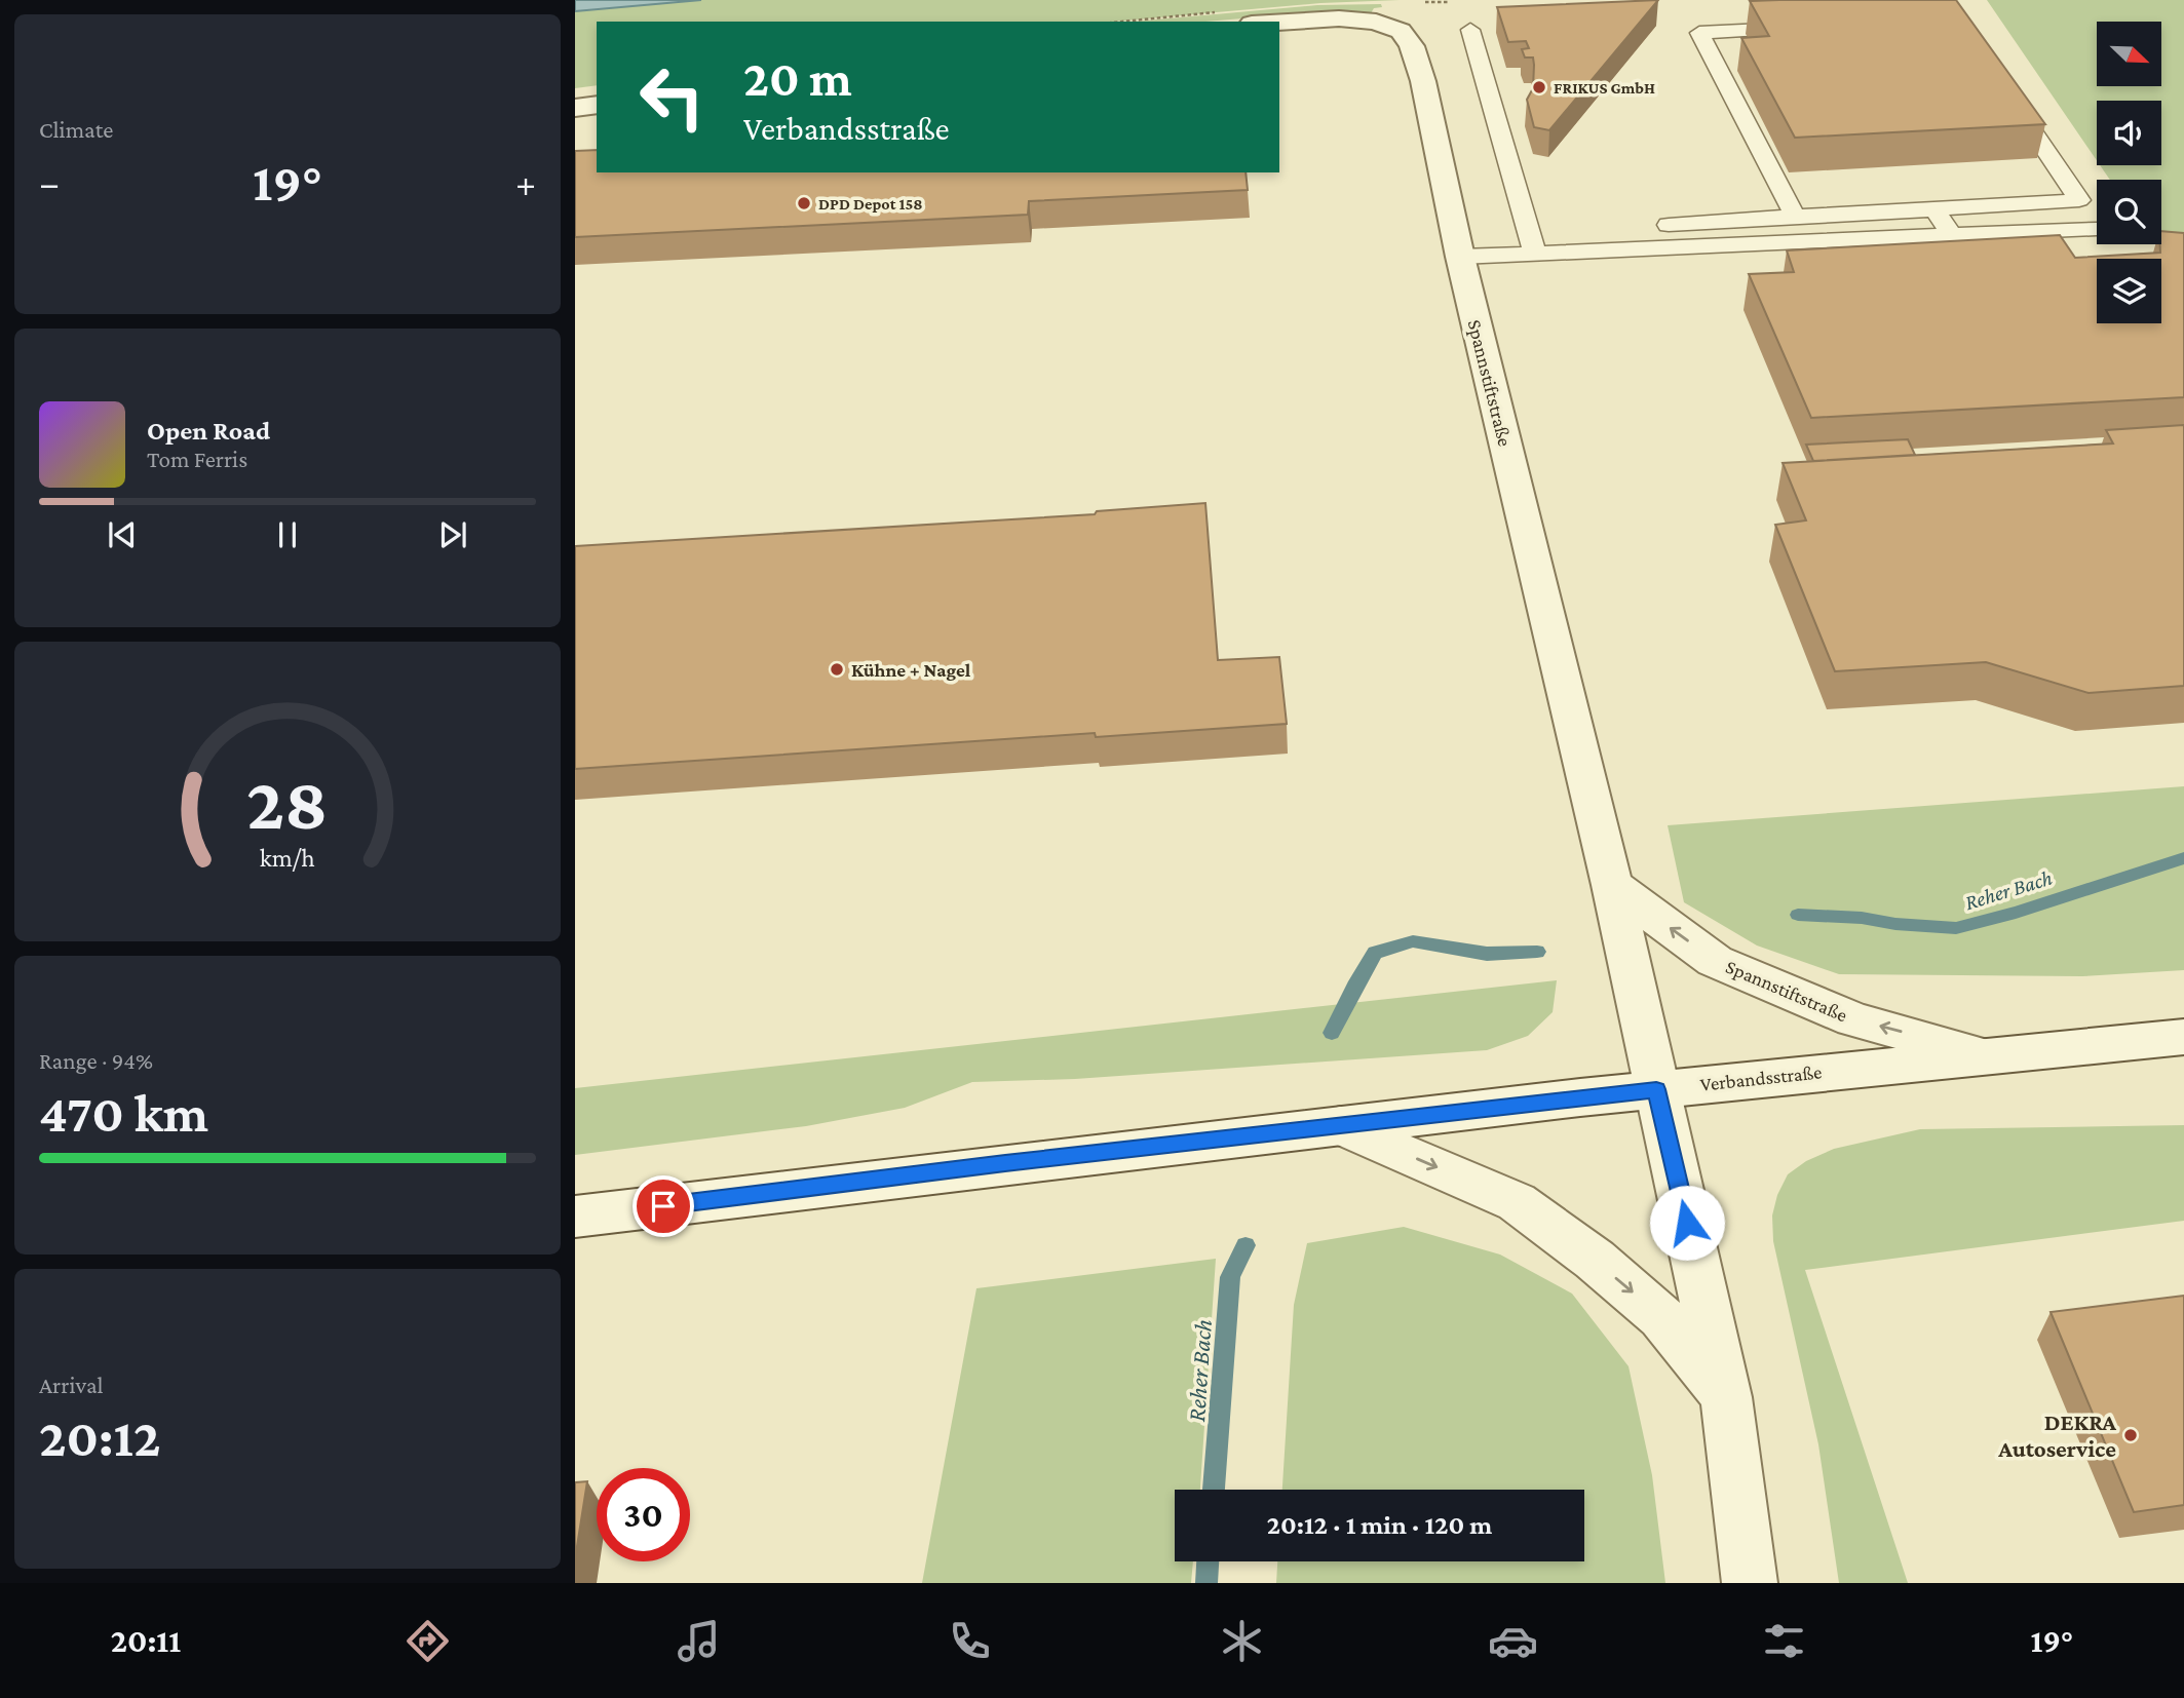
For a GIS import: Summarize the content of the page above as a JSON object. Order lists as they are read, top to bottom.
{
  "streets": {
    "street": ["Spannstiftstraße", "Verbandsstraße"]
  },
  "crossings": [
    ["Spannstiftstraße", "Verbandsstraße"]
  ],
  "water": ["Reher Bach"],
  "places": [
    "FRIKUS GmbH",
    "DPD Depot 158",
    "Kühne + Nagel",
    "DEKRA Autoservice"
  ],
  "north": "bottom right",
  "page": {
    "tile": [
      "Climate",
      ["Range · 94%", "470 km"],
      ["Arrival", "20:12"]
    ],
    "turn": ["20 m", "Verbandsstraße"],
    "heat": ["−", "19°", "+"],
    "song": ["Open Road", "Tom Ferris"],
    "limit": "30",
    "trip": "20:12 · 1 min · 120 m",
    "tabs": ["20:11", "19°"],
    "gauge": ["28", "km/h"]
  }
}
